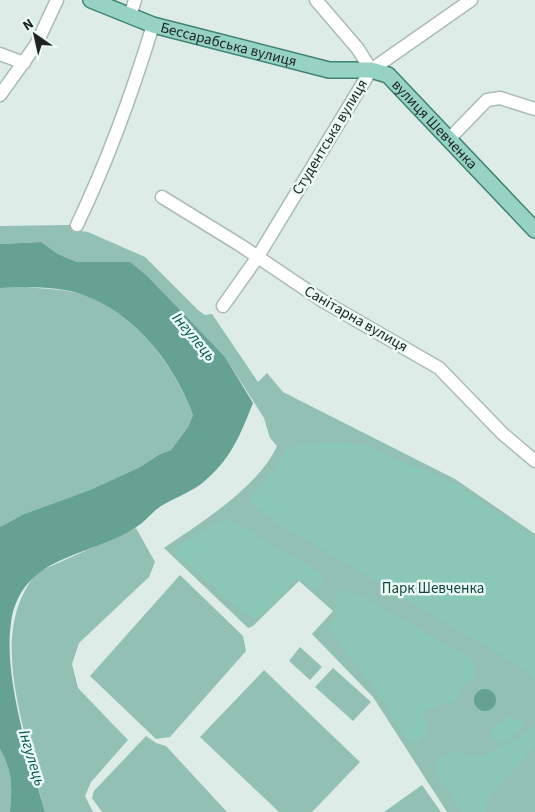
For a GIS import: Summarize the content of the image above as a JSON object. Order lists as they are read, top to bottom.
{
  "streets": {
    "main road": ["Бессарабська вулиця", "вулиця Шевченка"],
    "street": ["Студентська вулиця", "Санітарна вулиця"]
  },
  "crossings": [
    ["Бессарабська вулиця", "вулиця Шевченка"],
    ["Бессарабська вулиця", "Студентська вулиця"],
    ["вулиця Шевченка", "Студентська вулиця"],
    ["Студентська вулиця", "Санітарна вулиця"]
  ],
  "water": ["Інгулець"],
  "parks": ["Парк Шевченка"],
  "north": "top left"
}
